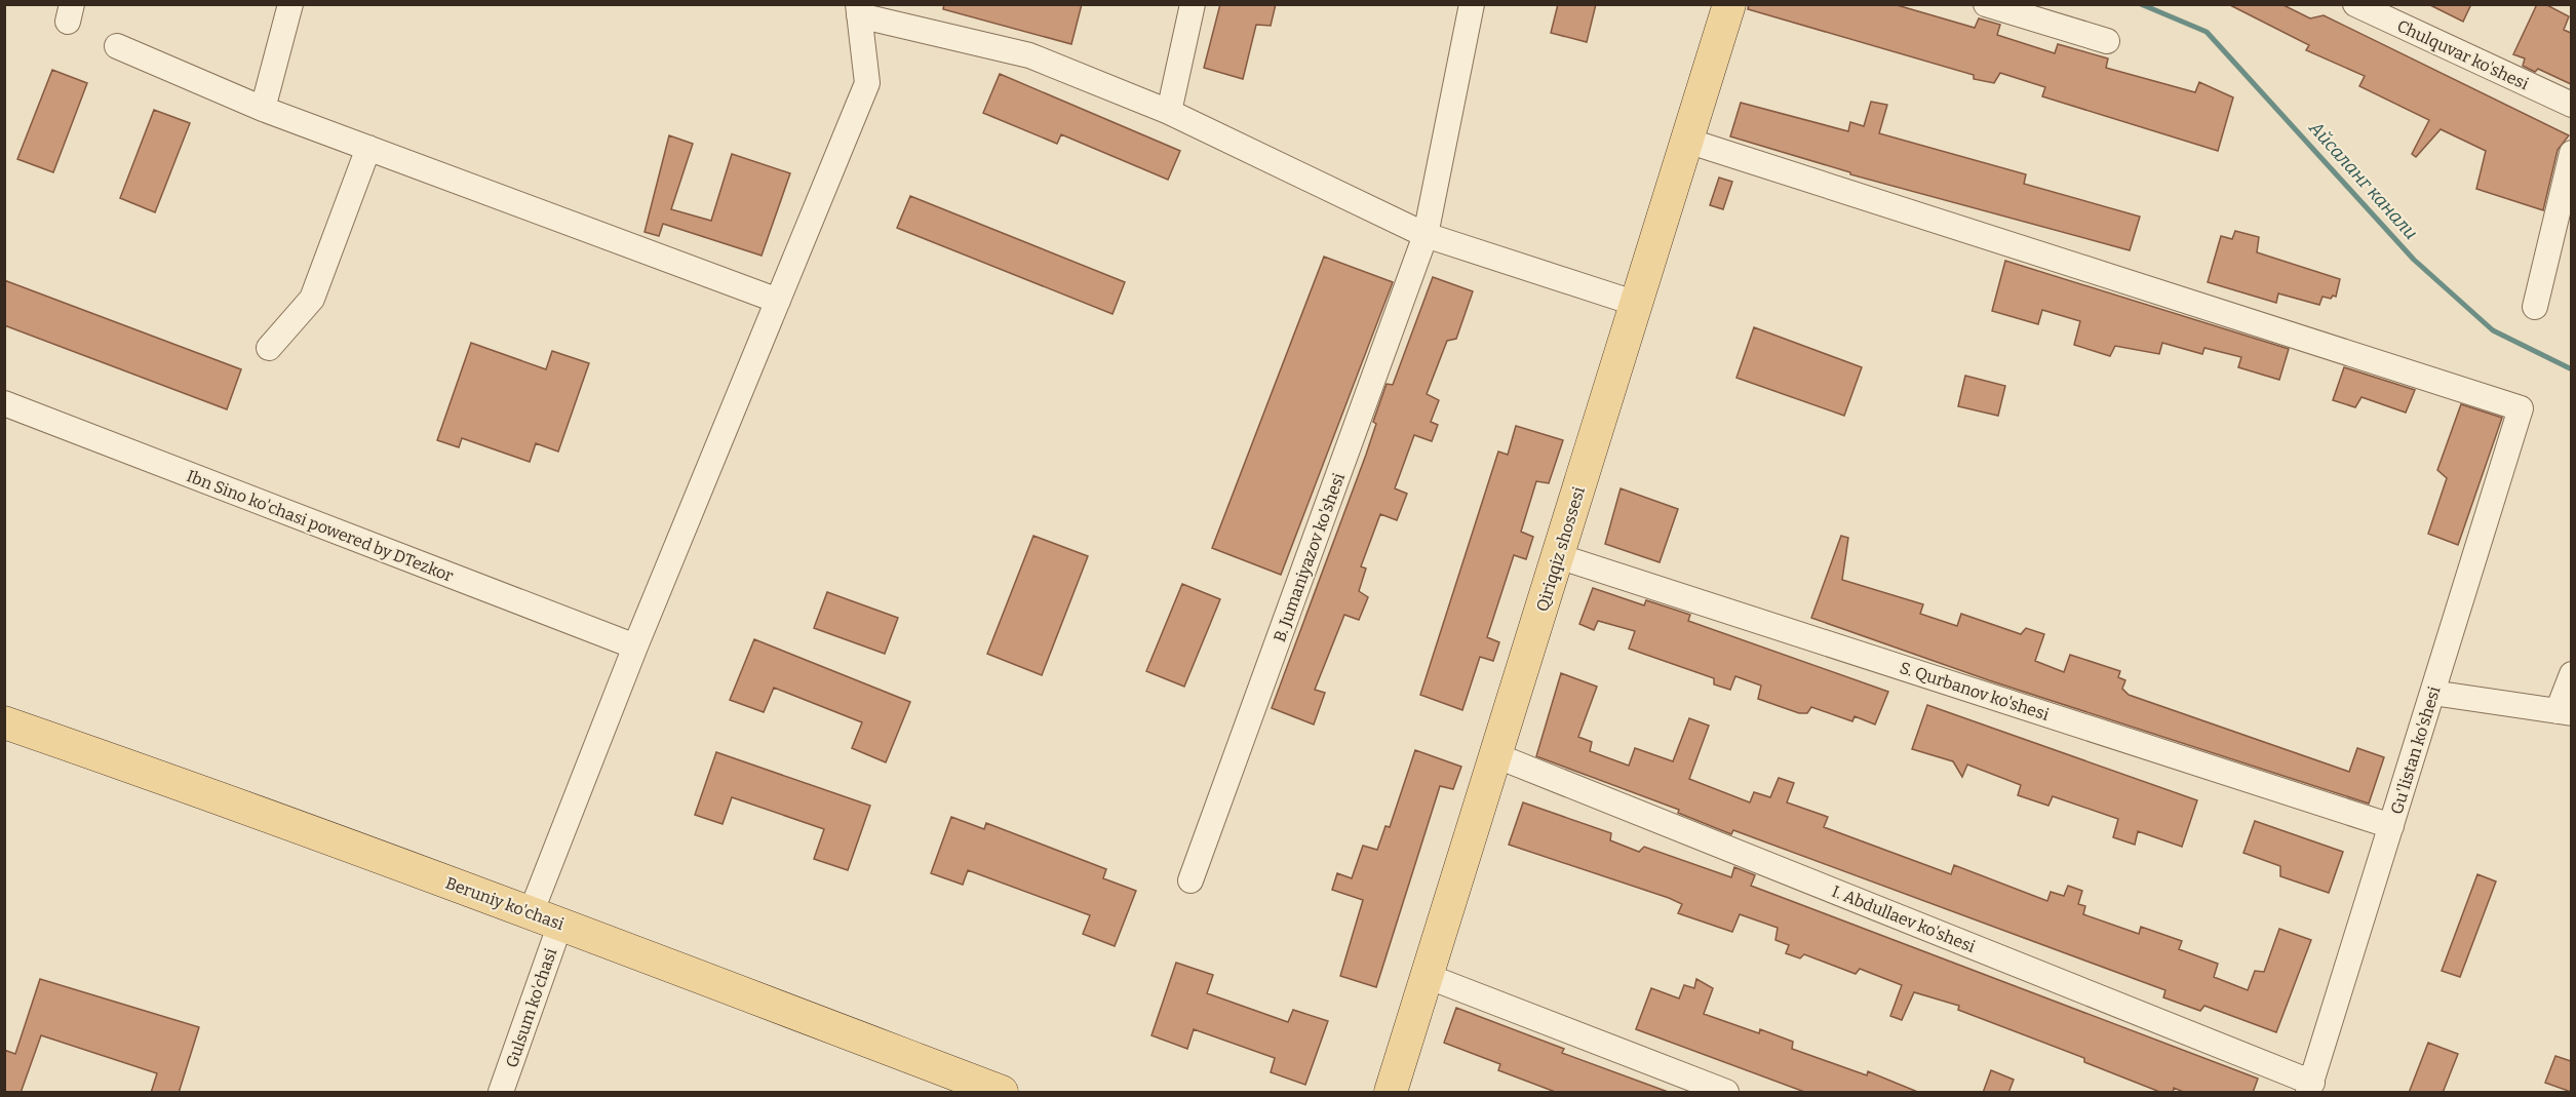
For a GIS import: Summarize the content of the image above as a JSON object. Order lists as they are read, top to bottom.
{
  "streets": {
    "main road": ["Qiriqqiz shossesi", "Beruniy ko'chasi"],
    "street": [
      "Chulquvar ko'shesi",
      "Ibn Sino ko'chasi powered by DTezkor",
      "B. Jumaniyazov ko'shesi",
      "S. Qurbanov ko'shesi",
      "Gu'listan ko'shesi",
      "I. Abdullaev ko'shesi",
      "Gulsum ko'chasi"
    ]
  },
  "crossings": [
    ["Qiriqqiz shossesi", "S. Qurbanov ko'shesi"],
    ["Qiriqqiz shossesi", "Gu'listan ko'shesi"],
    ["Qiriqqiz shossesi", "I. Abdullaev ko'shesi"],
    ["S. Qurbanov ko'shesi", "Gu'listan ko'shesi"],
    ["Gu'listan ko'shesi", "I. Abdullaev ko'shesi"],
    ["Beruniy ko'chasi", "Gulsum ko'chasi"]
  ],
  "water": ["Айсаланг канали"]
}
